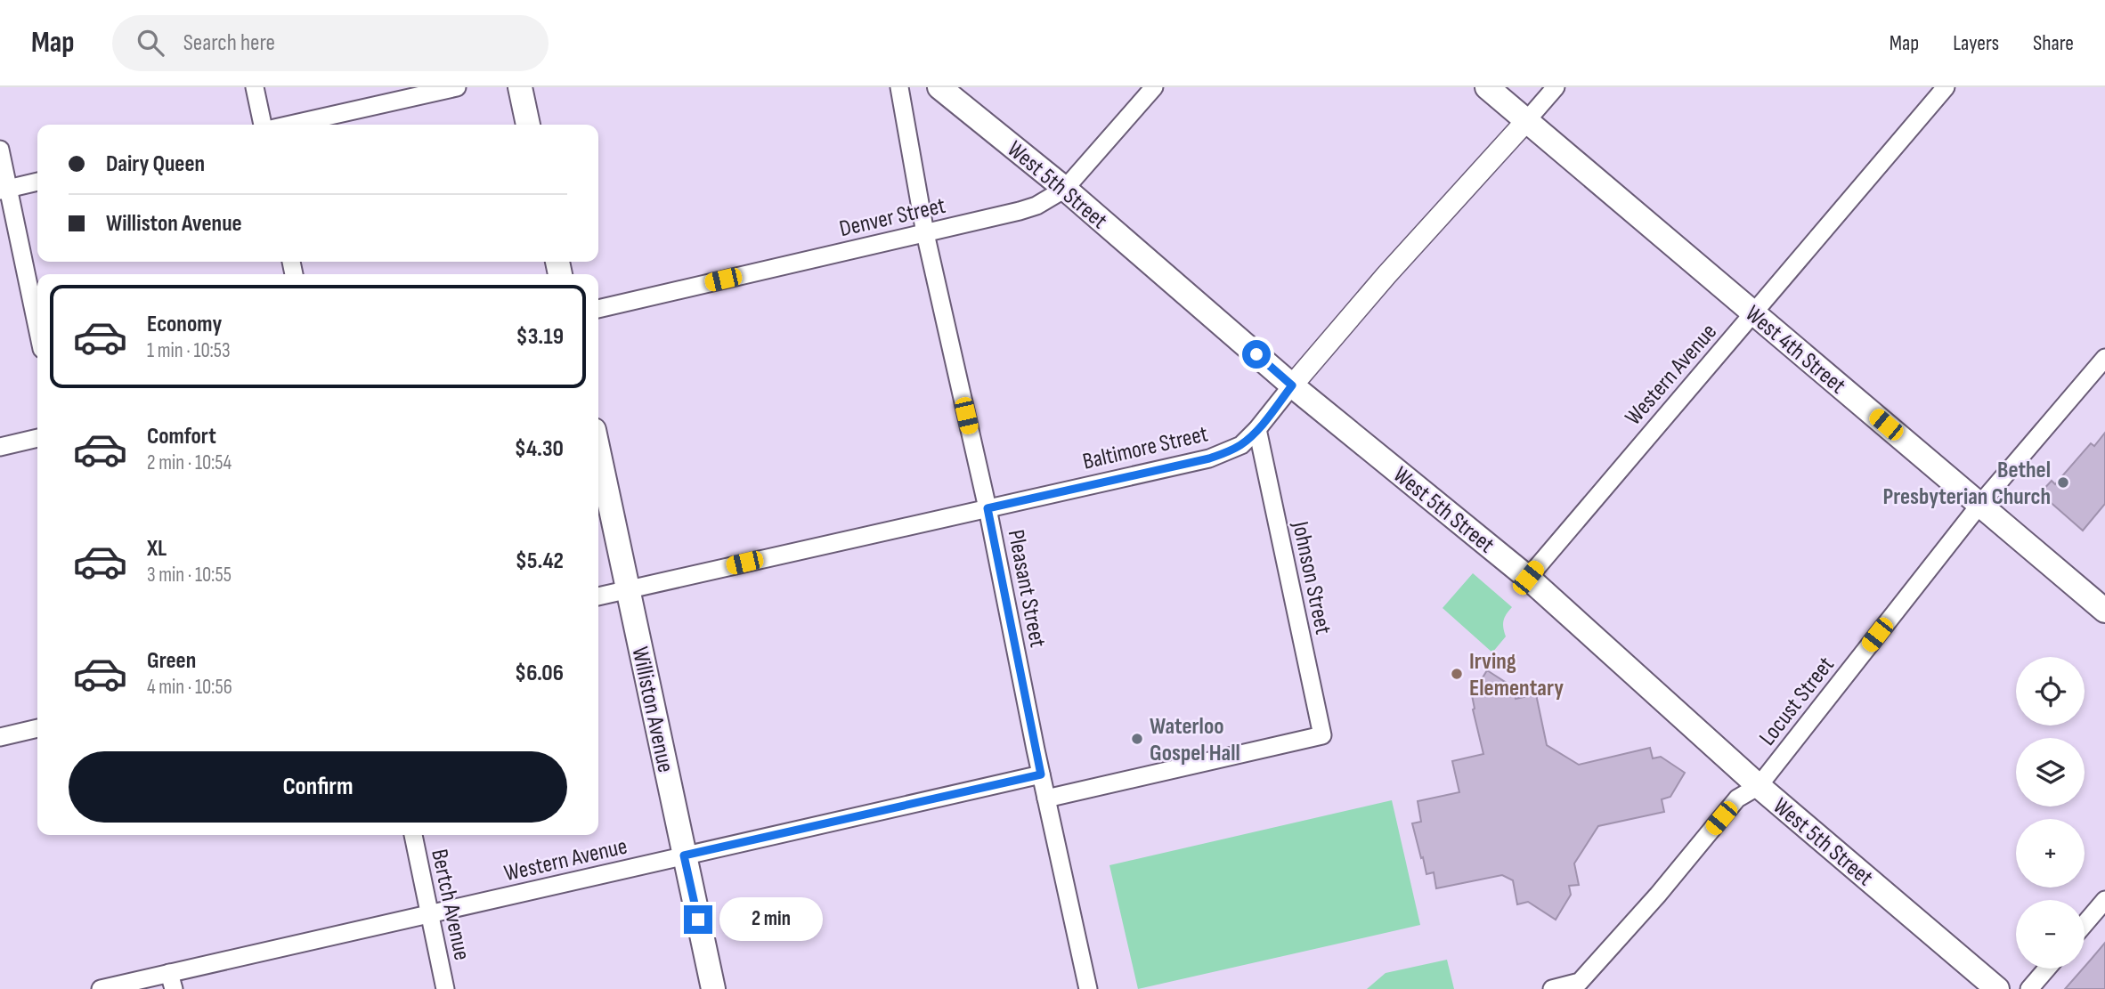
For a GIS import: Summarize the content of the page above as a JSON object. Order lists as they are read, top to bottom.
{
  "streets": {
    "main road": ["West 5th Street", "West 4th Street", "Williston Avenue"],
    "street": [
      "Denver Street",
      "Western Avenue",
      "Baltimore Street",
      "Johnson Street",
      "Pleasant Street",
      "Locust Street",
      "Bertch Avenue"
    ]
  },
  "crossings": [
    ["West 5th Street", "Denver Street"],
    ["West 5th Street", "Western Avenue"],
    ["West 5th Street", "Baltimore Street"],
    ["West 5th Street", "Locust Street"],
    ["Denver Street", "Pleasant Street"],
    ["West 4th Street", "Western Avenue"],
    ["West 4th Street", "Baltimore Street"],
    ["West 4th Street", "Locust Street"],
    ["Western Avenue", "Pleasant Street"],
    ["Western Avenue", "Williston Avenue"],
    ["Western Avenue", "Bertch Avenue"],
    ["Baltimore Street", "Johnson Street"],
    ["Baltimore Street", "Pleasant Street"],
    ["Baltimore Street", "Williston Avenue"],
    ["Johnson Street", "Pleasant Street"]
  ],
  "places": ["Bethel Presbyterian Church", "Irving Elementary", "Waterloo Gospel Hall"],
  "page": {
    "header": "Map",
    "search": "Search here",
    "nav": ["Map", "Layers", "Share"],
    "banner": ["Dairy Queen", "Williston Avenue"],
    "list": [
      {
        "name": "Economy",
        "note": "1 min · 10:53",
        "value": "$3.19"
      },
      {
        "name": "Comfort",
        "note": "2 min · 10:54",
        "value": "$4.30"
      },
      {
        "name": "XL",
        "note": "3 min · 10:55",
        "value": "$5.42"
      },
      {
        "name": "Green",
        "note": "4 min · 10:56",
        "value": "$6.06"
      }
    ],
    "map_buttons": ["+", "−"],
    "buttons": "Confirm",
    "bubble": "2 min"
  }
}
